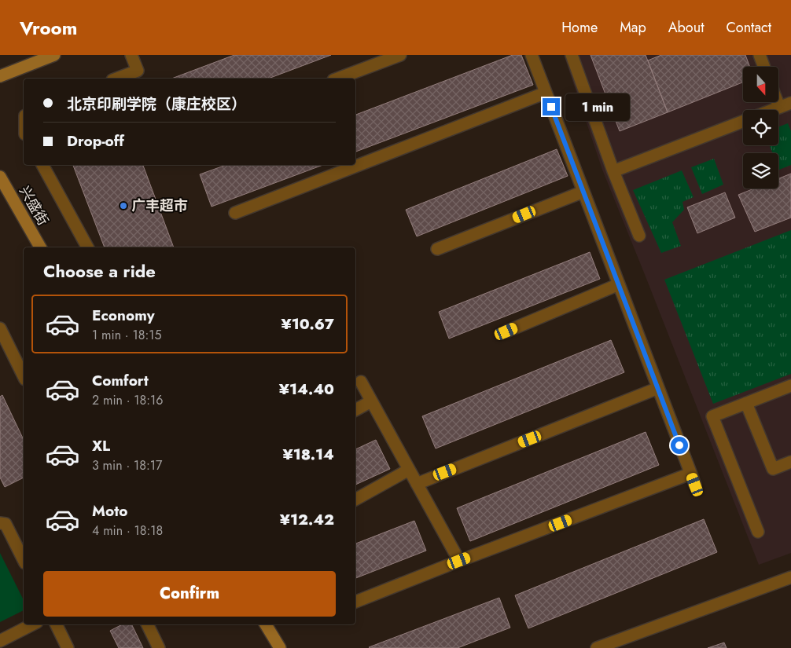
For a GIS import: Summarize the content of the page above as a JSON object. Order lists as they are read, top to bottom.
{
  "streets": {
    "street": ["兴盛街"]
  },
  "places": ["广丰超市"],
  "north": "bottom",
  "page": {
    "header": "Vroom",
    "nav": [
      "Home",
      "Map",
      "About",
      "Contact"
    ],
    "banner": ["北京印刷学院（康庄校区）", "Drop-off"],
    "bubble": "1 min",
    "heading": "Choose a ride",
    "list": [
      {
        "name": "Economy",
        "note": "1 min · 18:15",
        "value": "¥10.67"
      },
      {
        "name": "Comfort",
        "note": "2 min · 18:16",
        "value": "¥14.40"
      },
      {
        "name": "XL",
        "note": "3 min · 18:17",
        "value": "¥18.14"
      },
      {
        "name": "Moto",
        "note": "4 min · 18:18",
        "value": "¥12.42"
      }
    ],
    "buttons": "Confirm"
  }
}
